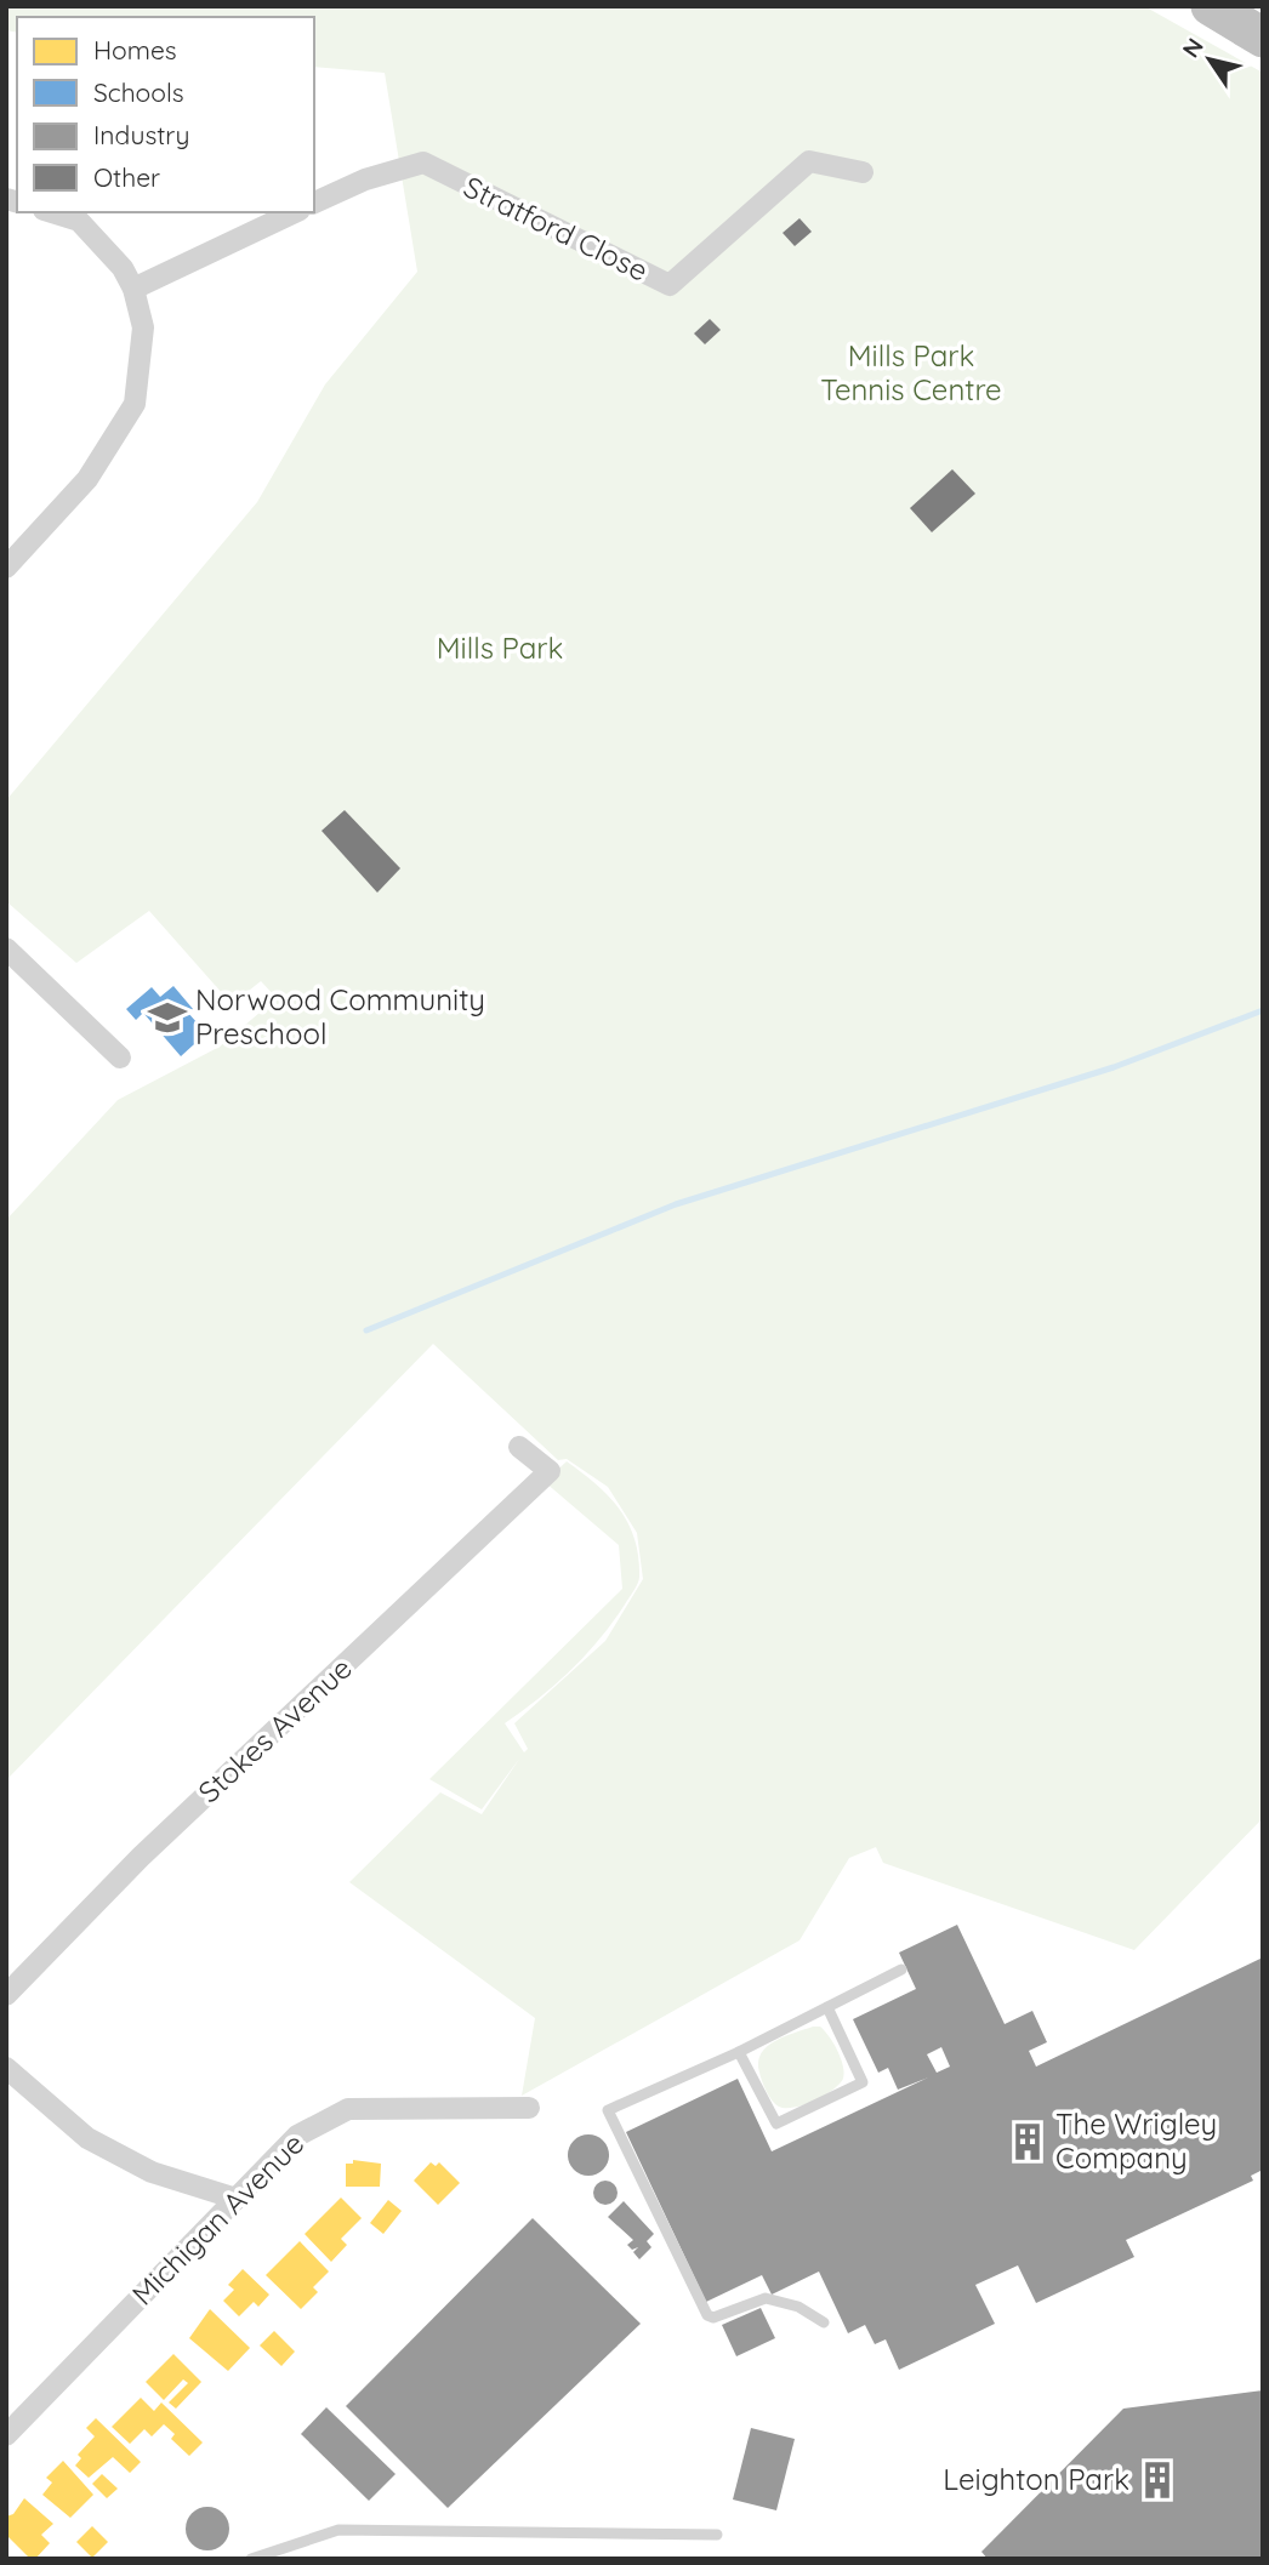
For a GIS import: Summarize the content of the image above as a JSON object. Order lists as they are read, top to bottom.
{
  "streets": {
    "street": ["Stratford Close", "Stokes Avenue", "Michigan Avenue"]
  },
  "parks": ["Mills Park Tennis Centre", "Mills Park"],
  "places": {
    "school or university": ["Norwood Community Preschool"],
    "building": ["The Wrigley Company", "Leighton Park"]
  },
  "legend": [
    "Homes",
    "Schools",
    "Industry",
    "Other"
  ],
  "north": "top left"
}
